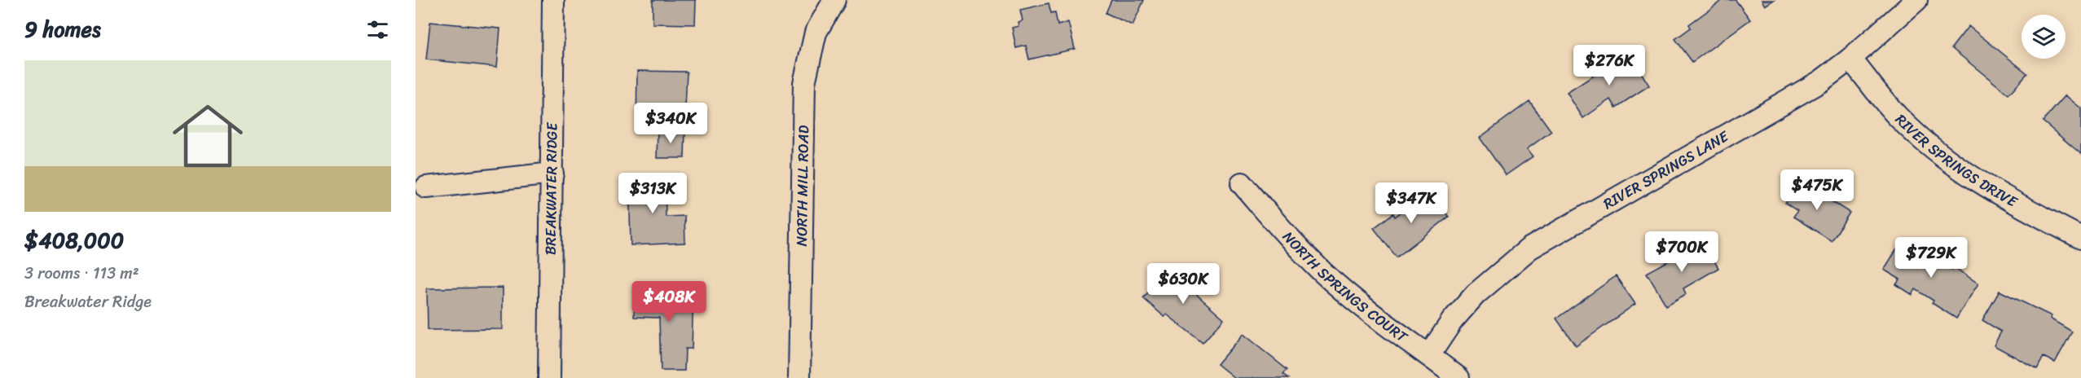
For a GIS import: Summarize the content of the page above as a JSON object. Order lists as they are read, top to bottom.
{
  "streets": {
    "street": [
      "RIVER SPRINGS DRIVE",
      "RIVER SPRINGS LANE",
      "NORTH MILL ROAD",
      "BREAKWATER RIDGE",
      "NORTH SPRINGS COURT"
    ]
  },
  "crossings": [
    ["RIVER SPRINGS DRIVE", "RIVER SPRINGS LANE"],
    ["RIVER SPRINGS LANE", "NORTH SPRINGS COURT"]
  ],
  "page": {
    "heading": "9 homes",
    "price": [
      "$276K",
      "$340K",
      "$475K",
      "$313K",
      "$347K",
      "$700K",
      "$729K",
      "$630K",
      "$408K"
    ],
    "list": [
      {
        "name": "$408,000",
        "note": "3 rooms · 113 m² · Breakwater Ridge"
      }
    ]
  }
}
